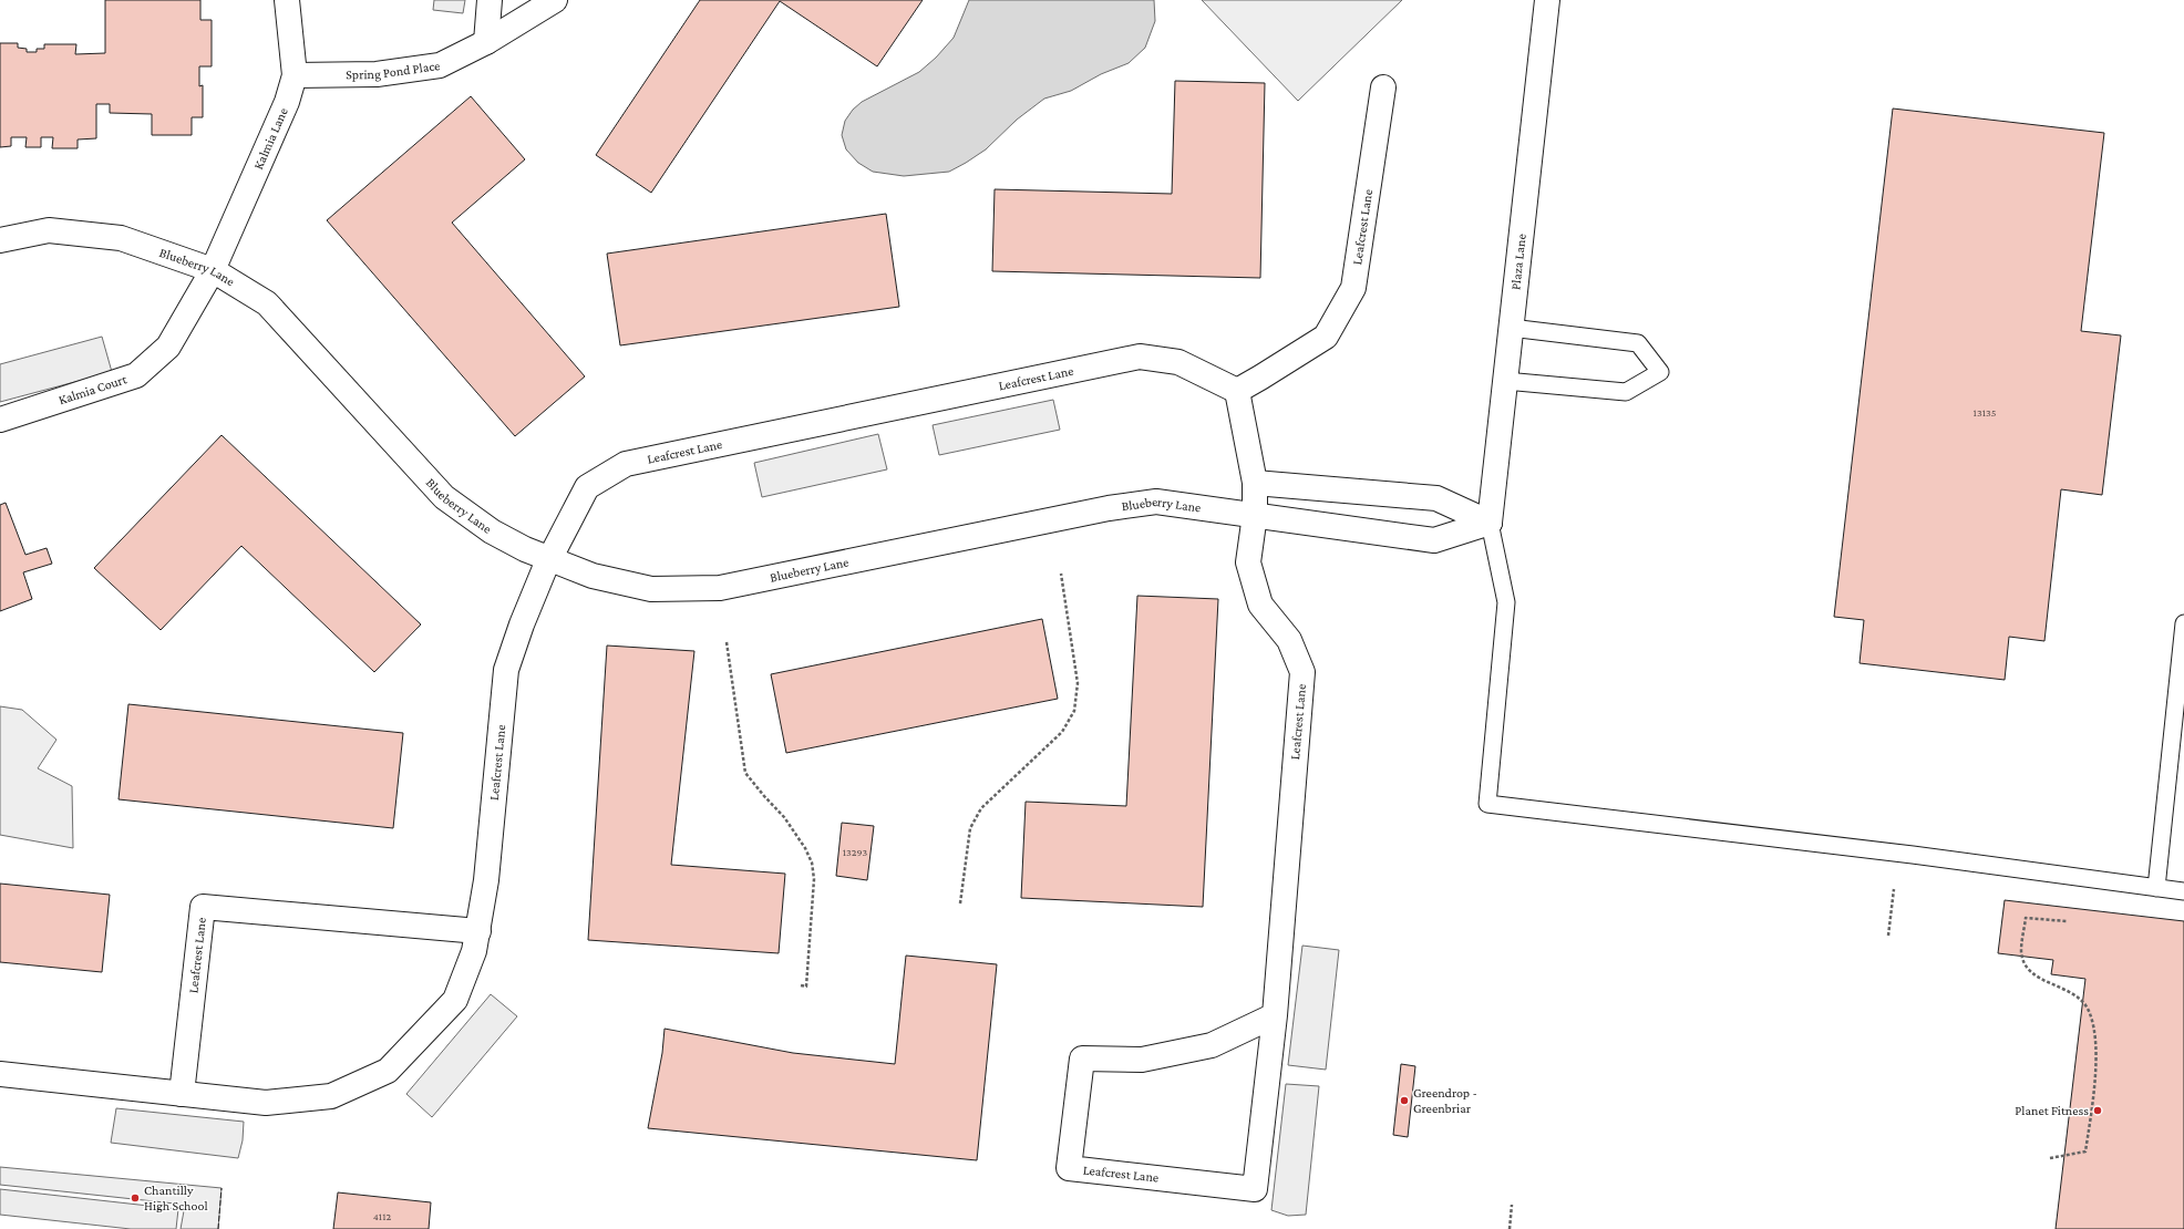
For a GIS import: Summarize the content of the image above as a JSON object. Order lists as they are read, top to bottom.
{
  "streets": {
    "street": [
      "Spring Pond Place",
      "Kalmia Lane",
      "Leafcrest Lane",
      "Plaza Lane",
      "Blueberry Lane",
      "Kalmia Court"
    ]
  },
  "crossings": [
    ["Spring Pond Place", "Kalmia Lane"],
    ["Kalmia Lane", "Blueberry Lane"],
    ["Kalmia Lane", "Kalmia Court"],
    ["Leafcrest Lane", "Blueberry Lane"],
    ["Plaza Lane", "Blueberry Lane"],
    ["Blueberry Lane", "Kalmia Court"]
  ],
  "places": ["Greendrop - Greenbriar", "Planet Fitness", "Chantilly High School"],
  "house_numbers": ["13135", "13293", "4112"]
}
